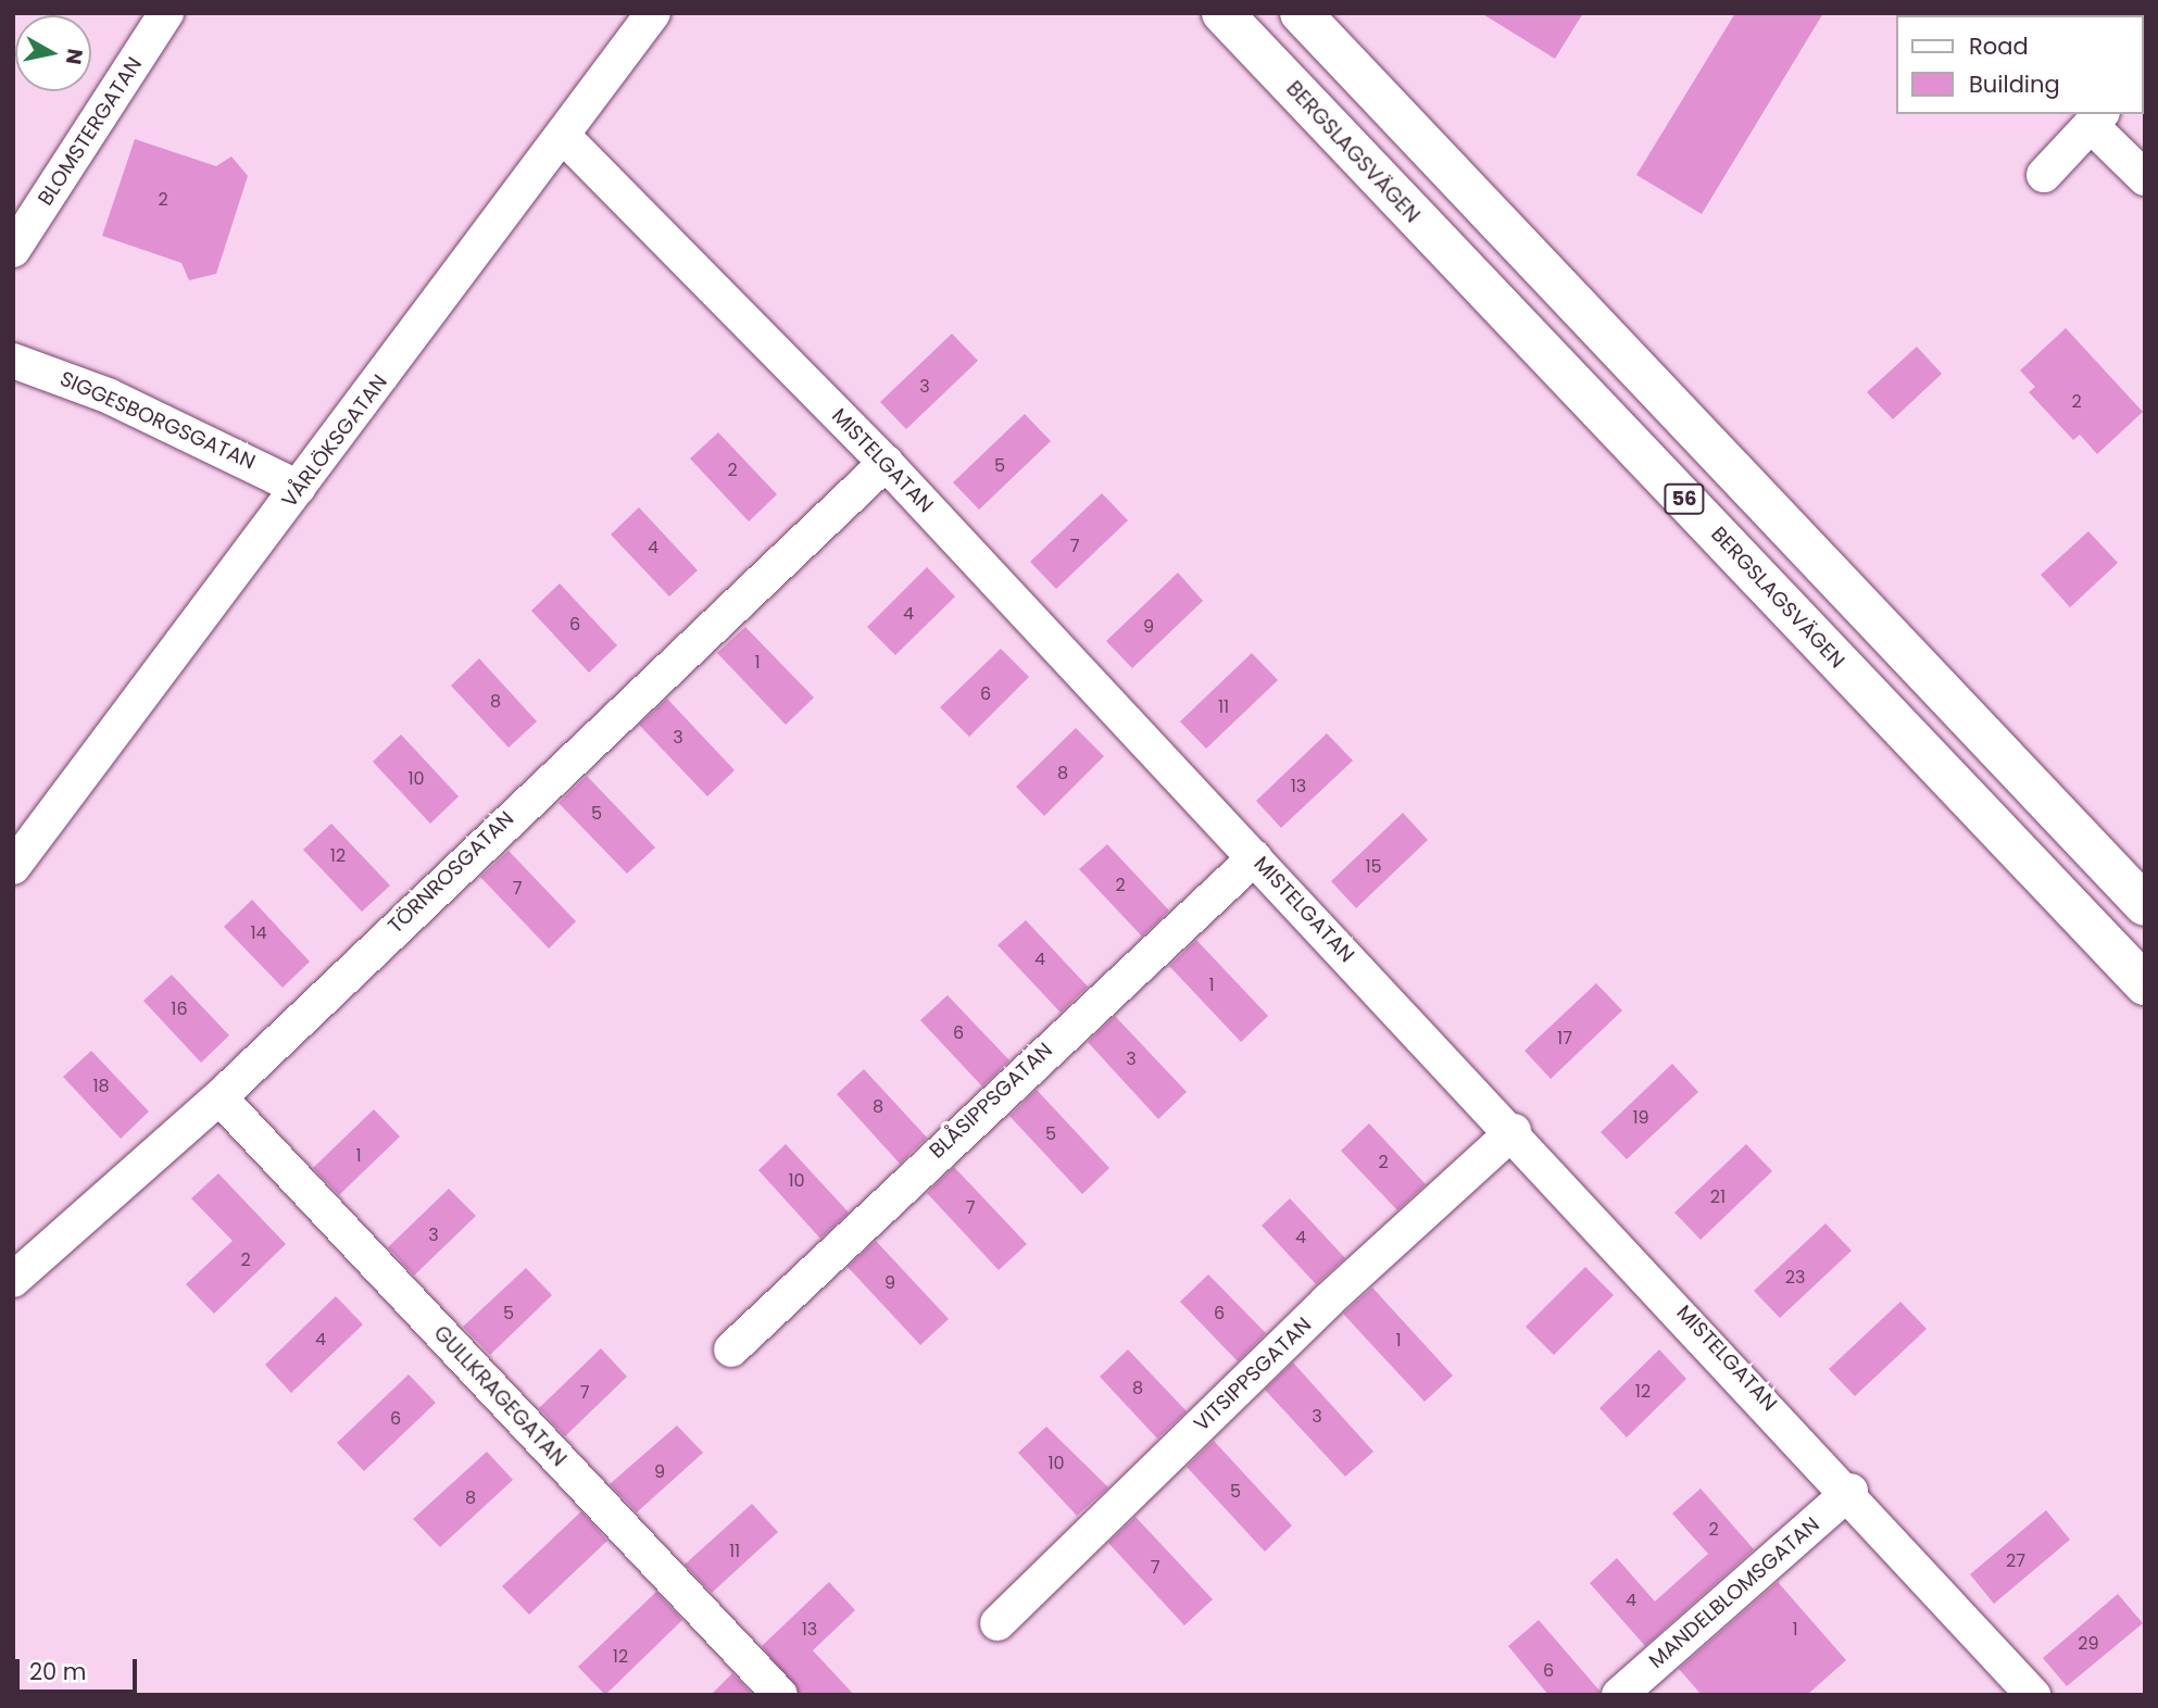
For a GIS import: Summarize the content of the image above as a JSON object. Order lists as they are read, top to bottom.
{
  "streets": {
    "highway": ["BERGSLAGSVÄGEN", "56"],
    "street": [
      "BLOMSTERGATAN",
      "SIGGESBORGSGATAN",
      "VÅRLÖKSGATAN",
      "MISTELGATAN",
      "TÖRNROSGATAN",
      "BLÅSIPPSGATAN",
      "VITSIPPSGATAN",
      "GULLKRAGEGATAN",
      "MANDELBLOMSGATAN"
    ]
  },
  "crossings": [
    ["SIGGESBORGSGATAN", "VÅRLÖKSGATAN"],
    ["VÅRLÖKSGATAN", "MISTELGATAN"],
    ["MISTELGATAN", "TÖRNROSGATAN"],
    ["MISTELGATAN", "BLÅSIPPSGATAN"],
    ["MISTELGATAN", "VITSIPPSGATAN"],
    ["MISTELGATAN", "MANDELBLOMSGATAN"],
    ["TÖRNROSGATAN", "GULLKRAGEGATAN"]
  ],
  "house_numbers": [
    "2",
    "3",
    "2",
    "5",
    "2",
    "7",
    "4",
    "4",
    "6",
    "9",
    "1",
    "6",
    "8",
    "11",
    "3",
    "8",
    "10",
    "13",
    "5",
    "12",
    "15",
    "2",
    "7",
    "14",
    "4",
    "1",
    "16",
    "6",
    "17",
    "3",
    "18",
    "8",
    "19",
    "5",
    "1",
    "2",
    "10",
    "21",
    "7",
    "3",
    "4",
    "2",
    "23",
    "9",
    "5",
    "6",
    "4",
    "1",
    "8",
    "12",
    "7",
    "3",
    "6",
    "10",
    "9",
    "5",
    "8",
    "2",
    "11",
    "27",
    "7",
    "4",
    "13",
    "1",
    "29",
    "12",
    "6"
  ],
  "legend": ["Road", "Building"],
  "scale_bar": "20 m",
  "north": "right"
}
